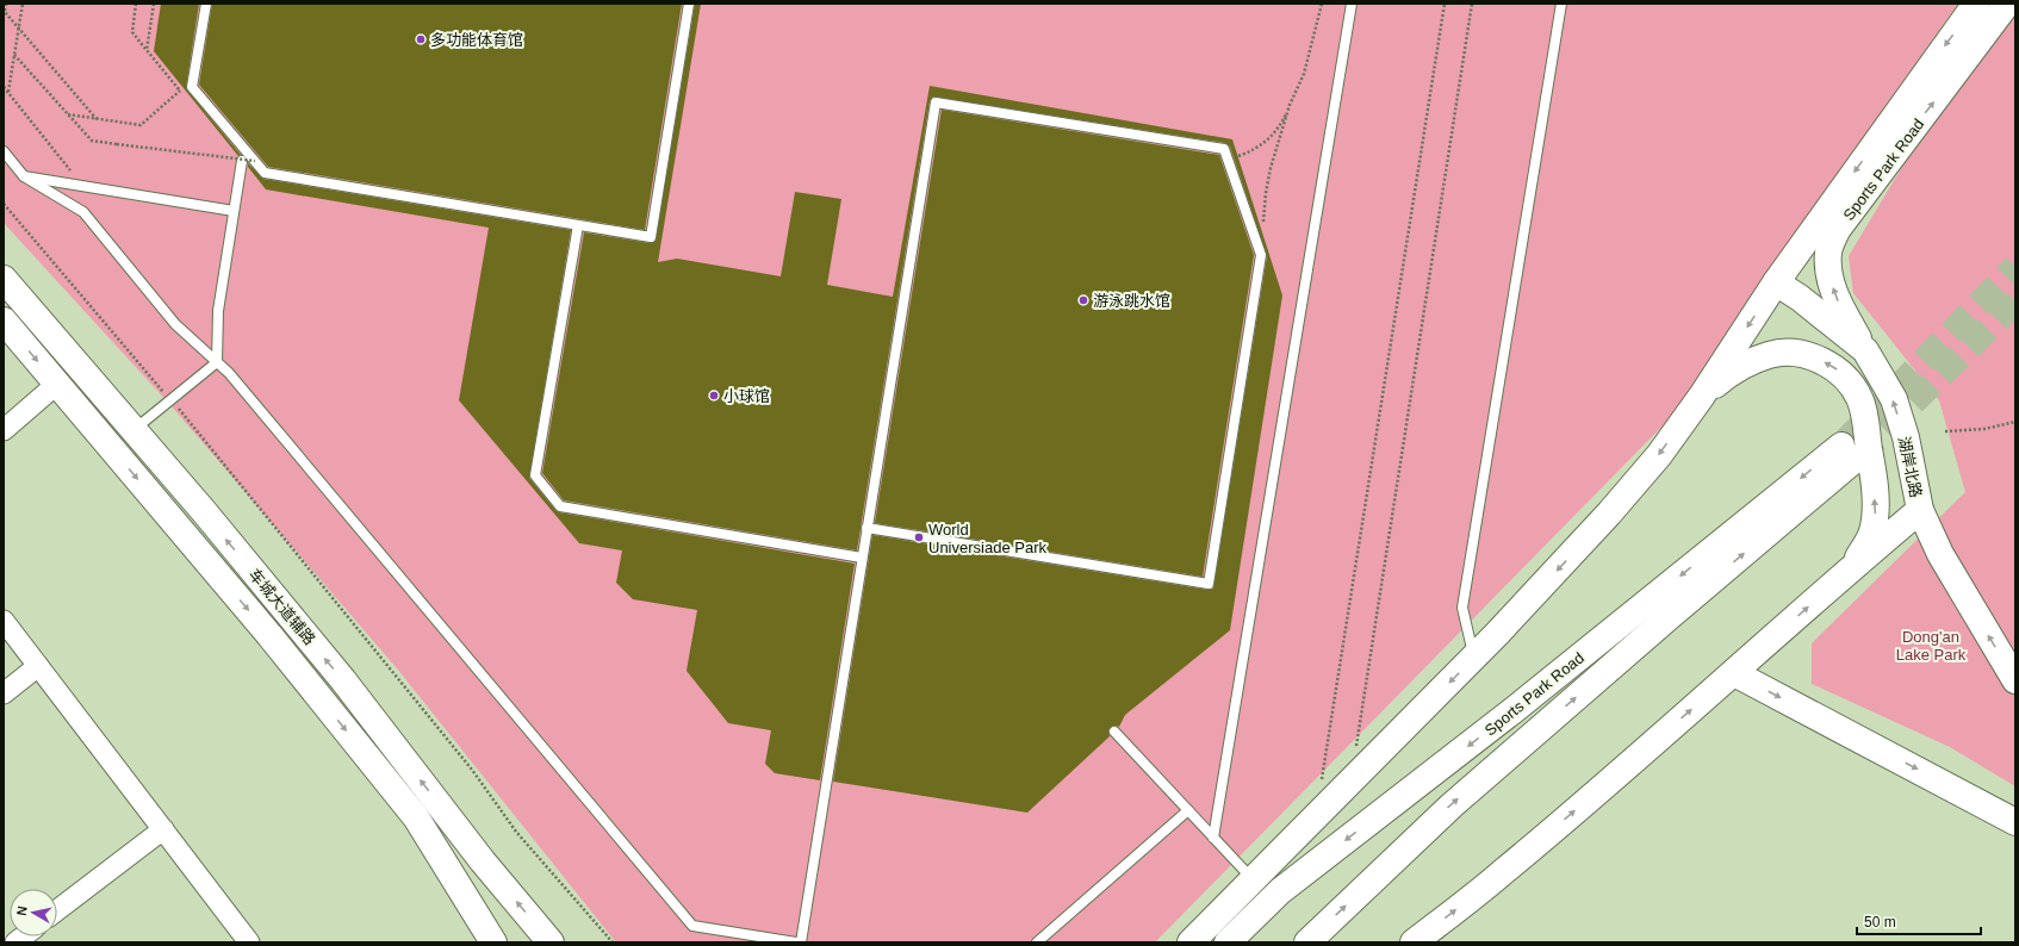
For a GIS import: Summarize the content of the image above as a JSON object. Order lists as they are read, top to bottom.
{
  "streets": {
    "street": ["Sports Park Road", "湖岸北路", "车城大道辅路"]
  },
  "crossings": [
    ["Sports Park Road", "湖岸北路"]
  ],
  "one_way": ["湖岸北路"],
  "parks": ["Dong'an Lake Park"],
  "places": [
    "多功能体育馆",
    "游泳跳水馆",
    "小球馆",
    "World Universiade Park"
  ],
  "scale_bar": "50 m",
  "north": "left"
}
